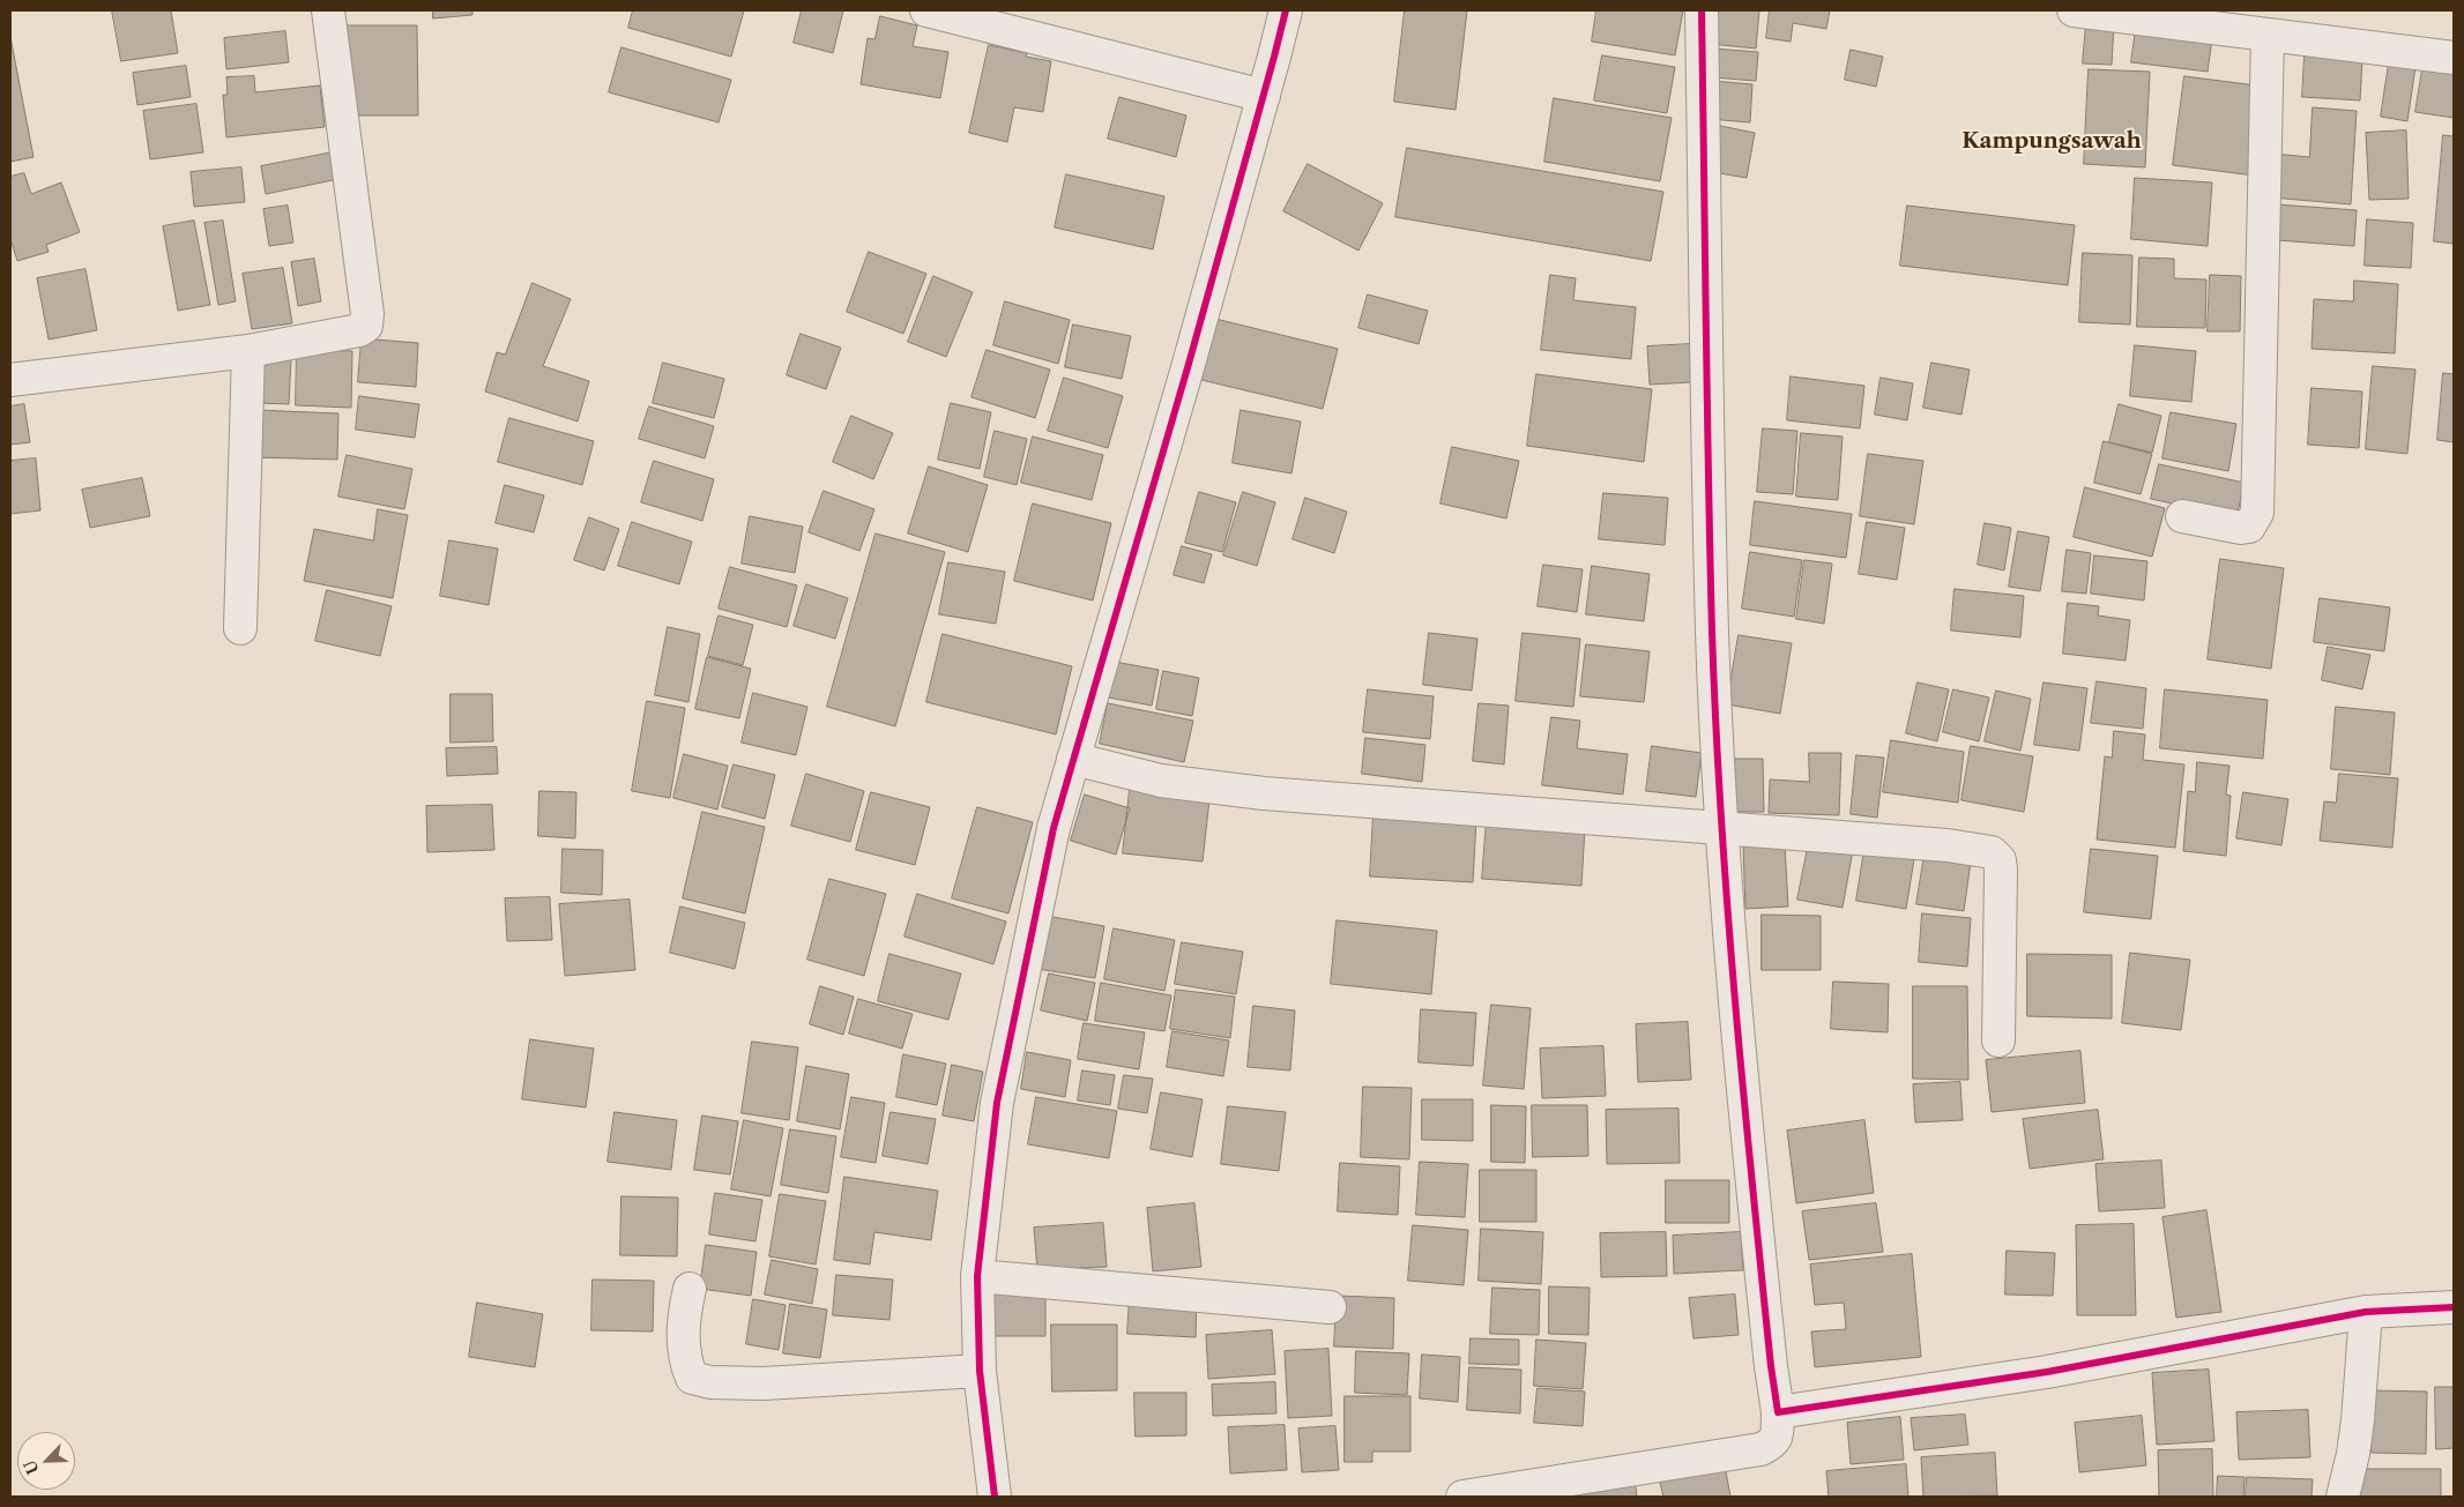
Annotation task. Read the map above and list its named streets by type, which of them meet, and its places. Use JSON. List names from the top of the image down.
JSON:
{
  "districts": ["Kampungsawah"],
  "north": "bottom left"
}
